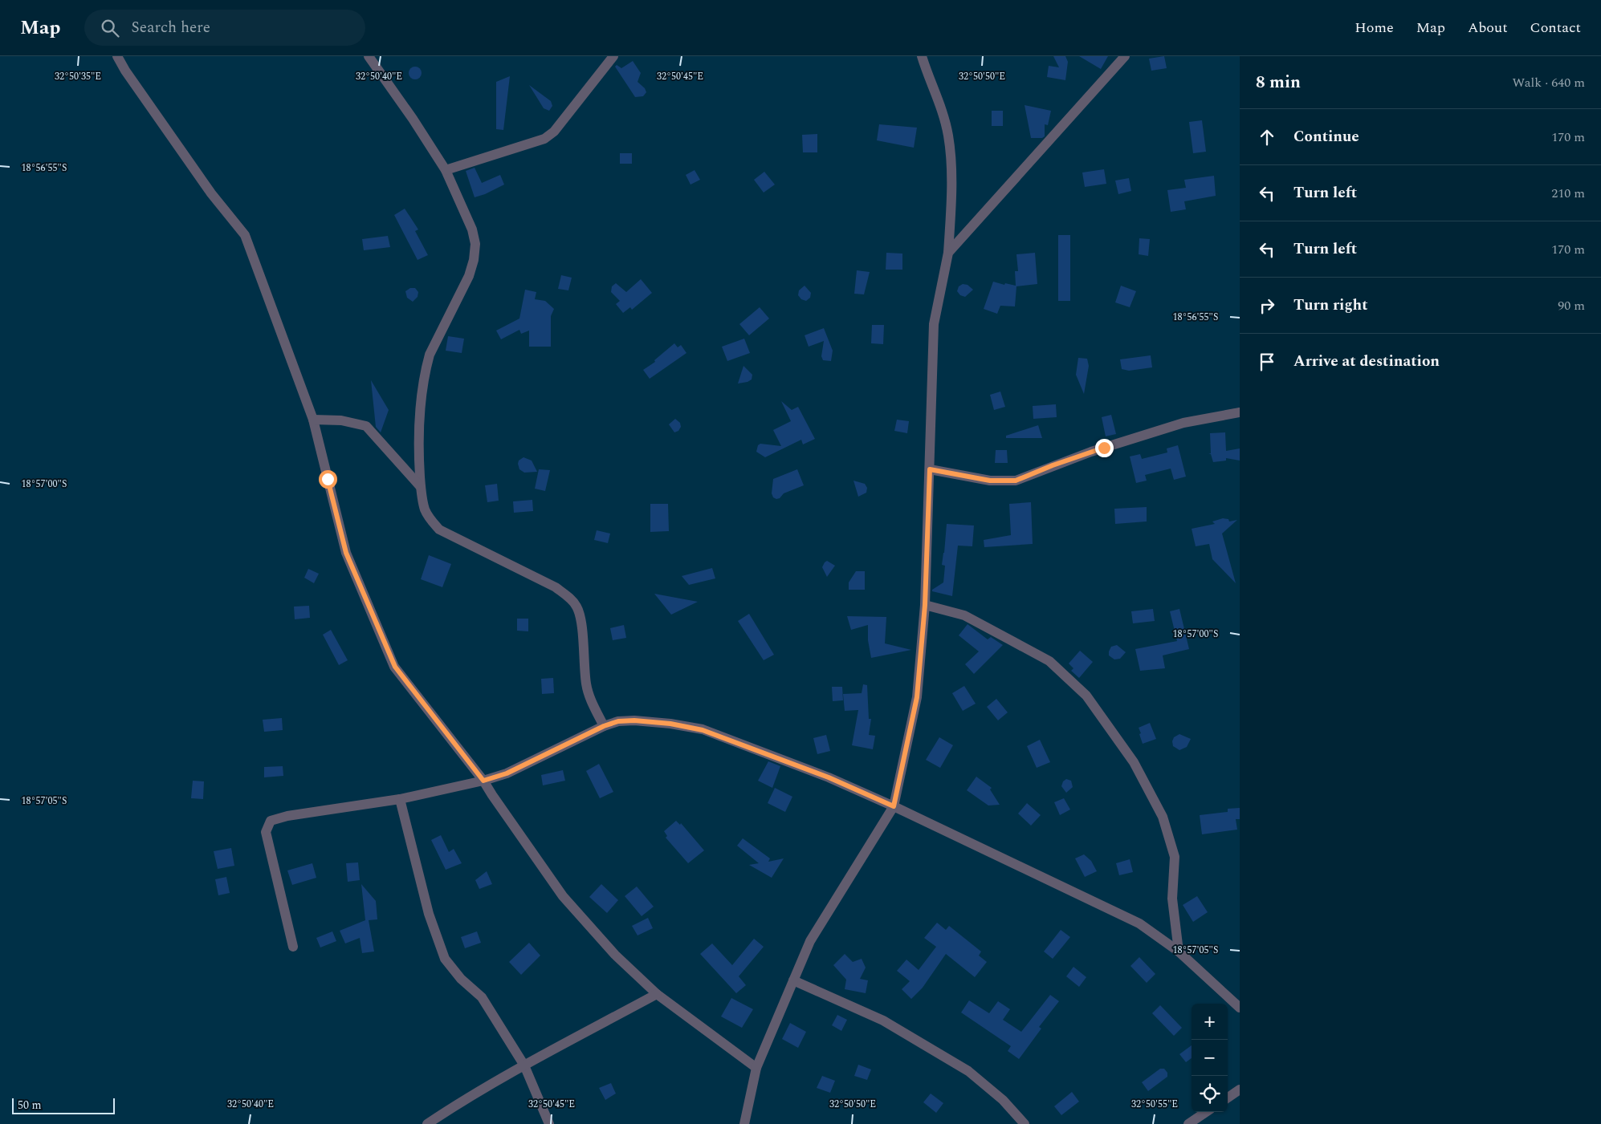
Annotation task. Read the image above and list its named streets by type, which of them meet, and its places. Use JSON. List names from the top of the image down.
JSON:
{
  "scale_bar": "50 m",
  "page": {
    "header": "Map",
    "search": "Search here",
    "nav": [
      "Home",
      "Map",
      "About",
      "Contact"
    ],
    "heading": ["8 min", "Walk · 640 m"],
    "list": [
      ["Continue", "170 m"],
      ["Turn left", "210 m"],
      ["Turn left", "170 m"],
      ["Turn right", "90 m"],
      "Arrive at destination"
    ],
    "map_buttons": ["+", "−"],
    "scale": "50 m"
  },
  "coordinates": [
    "32°50'35\"E",
    "32°50'40\"E",
    "32°50'45\"E",
    "32°50'50\"E",
    "18°56'55\"S",
    "18°57'00\"S",
    "18°57'05\"S",
    "32°50'55\"E"
  ]
}
